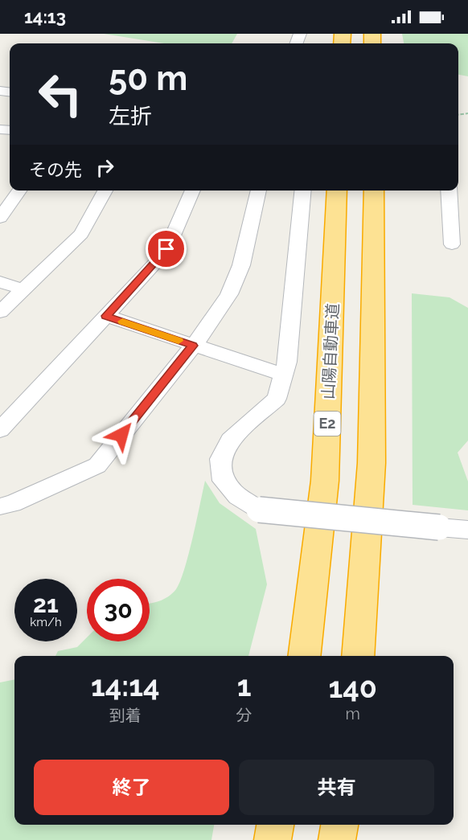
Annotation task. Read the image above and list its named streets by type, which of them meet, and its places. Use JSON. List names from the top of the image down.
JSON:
{
  "streets": {
    "highway": ["山陽自動車道", "E2"]
  },
  "page": {
    "status": "14:13",
    "turn": ["50 m", "左折"],
    "then": "その先",
    "speed": "21 km/h",
    "limit": "30",
    "eta": [
      "14:14",
      "到着",
      "1",
      "分",
      "140",
      "m"
    ],
    "buttons": ["終了", "共有"]
  }
}
